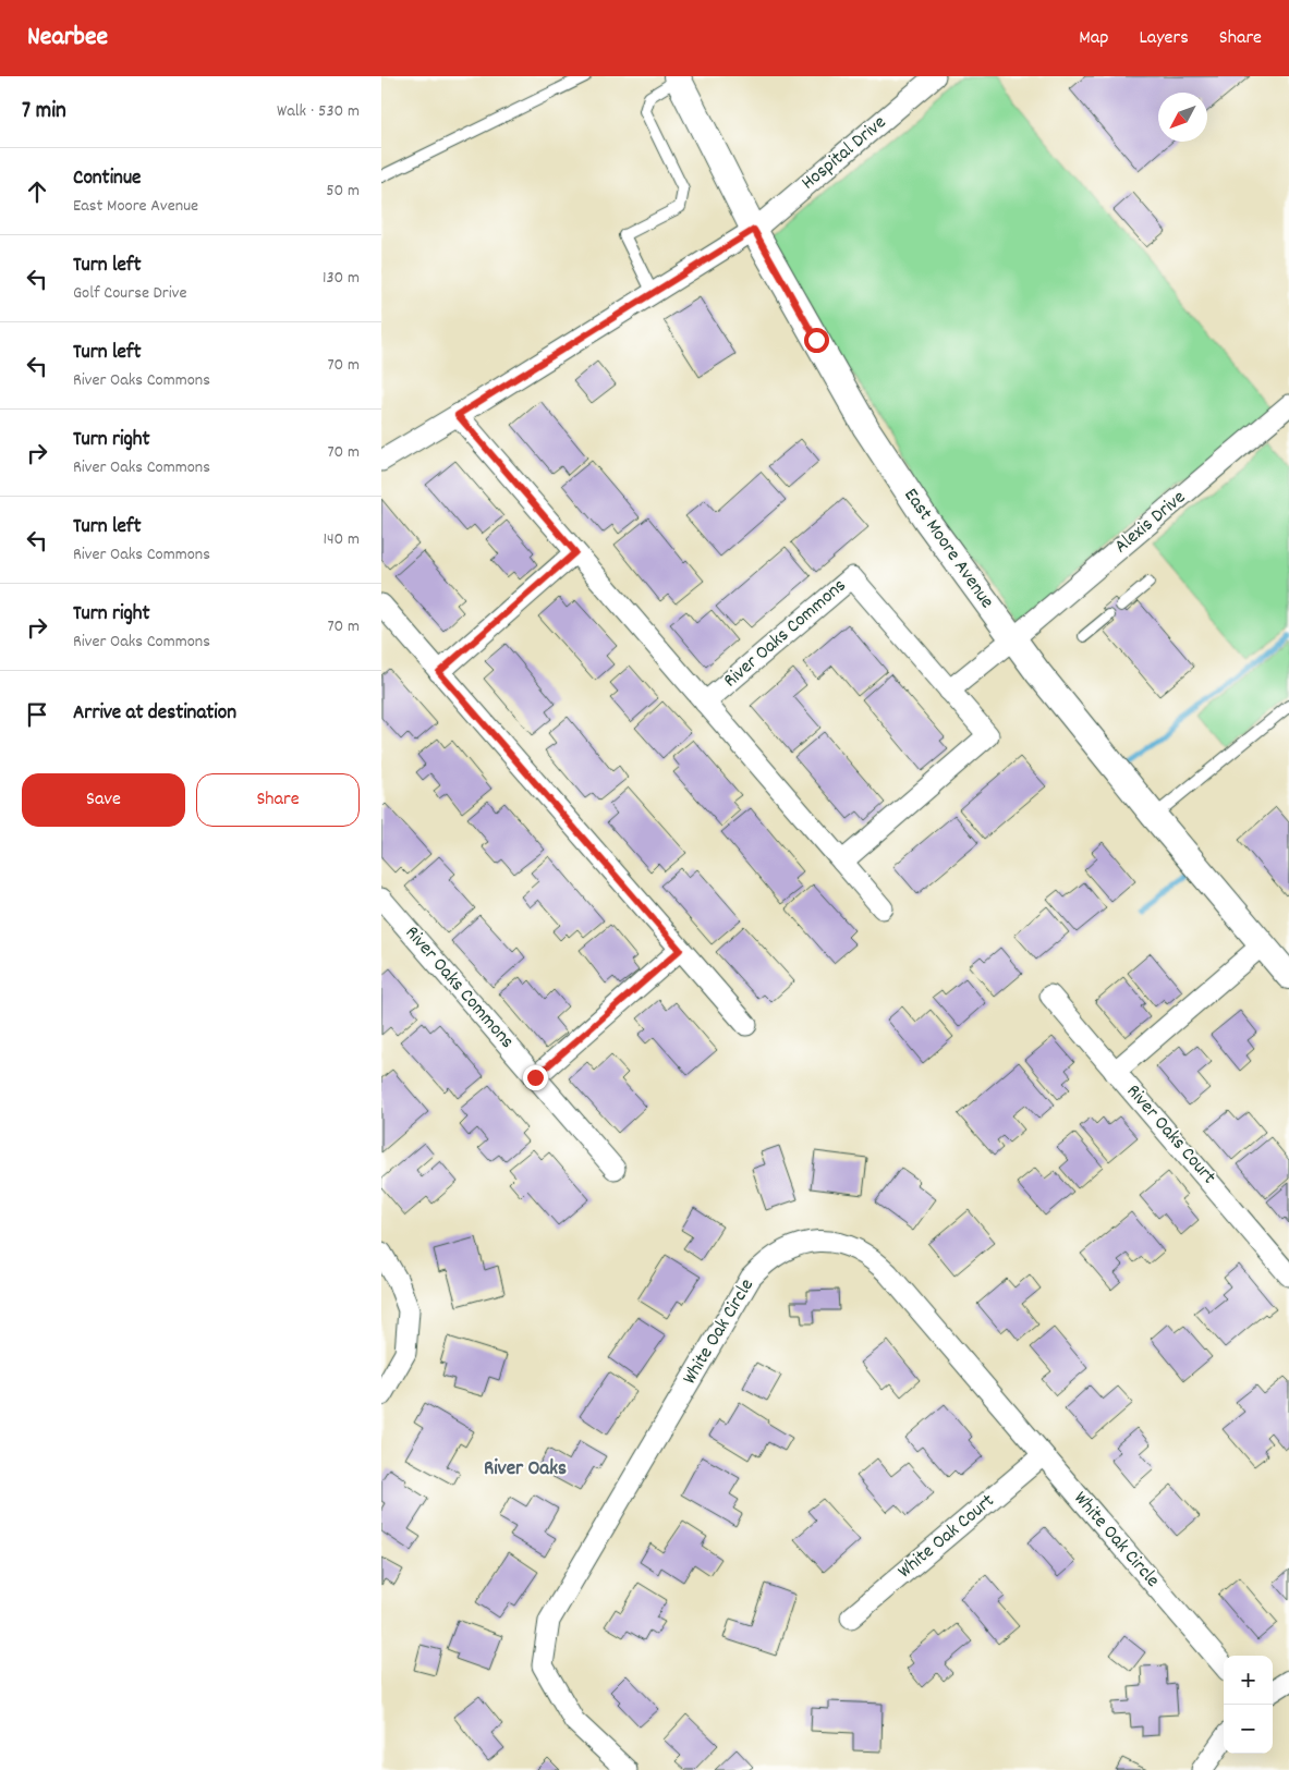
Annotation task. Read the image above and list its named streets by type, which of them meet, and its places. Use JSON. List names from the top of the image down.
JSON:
{
  "streets": {
    "street": [
      "Hospital Drive",
      "Alexis Drive",
      "East Moore Avenue",
      "River Oaks Commons",
      "River Oaks Court",
      "White Oak Circle",
      "White Oak Court"
    ]
  },
  "crossings": [
    ["Hospital Drive", "East Moore Avenue"],
    ["Alexis Drive", "East Moore Avenue"],
    ["White Oak Circle", "White Oak Court"]
  ],
  "districts": ["River Oaks"],
  "north": "bottom left",
  "page": {
    "header": "Nearbee",
    "nav": ["Map", "Layers", "Share"],
    "heading": ["7 min", "Walk · 530 m"],
    "list": [
      ["Continue", "East Moore Avenue", "50 m"],
      ["Turn left", "Golf Course Drive", "130 m"],
      ["Turn left", "River Oaks Commons", "70 m"],
      ["Turn right", "River Oaks Commons", "70 m"],
      ["Turn left", "River Oaks Commons", "140 m"],
      ["Turn right", "River Oaks Commons", "70 m"],
      "Arrive at destination"
    ],
    "buttons": ["Save", "Share"],
    "map_buttons": ["+", "−"]
  }
}
